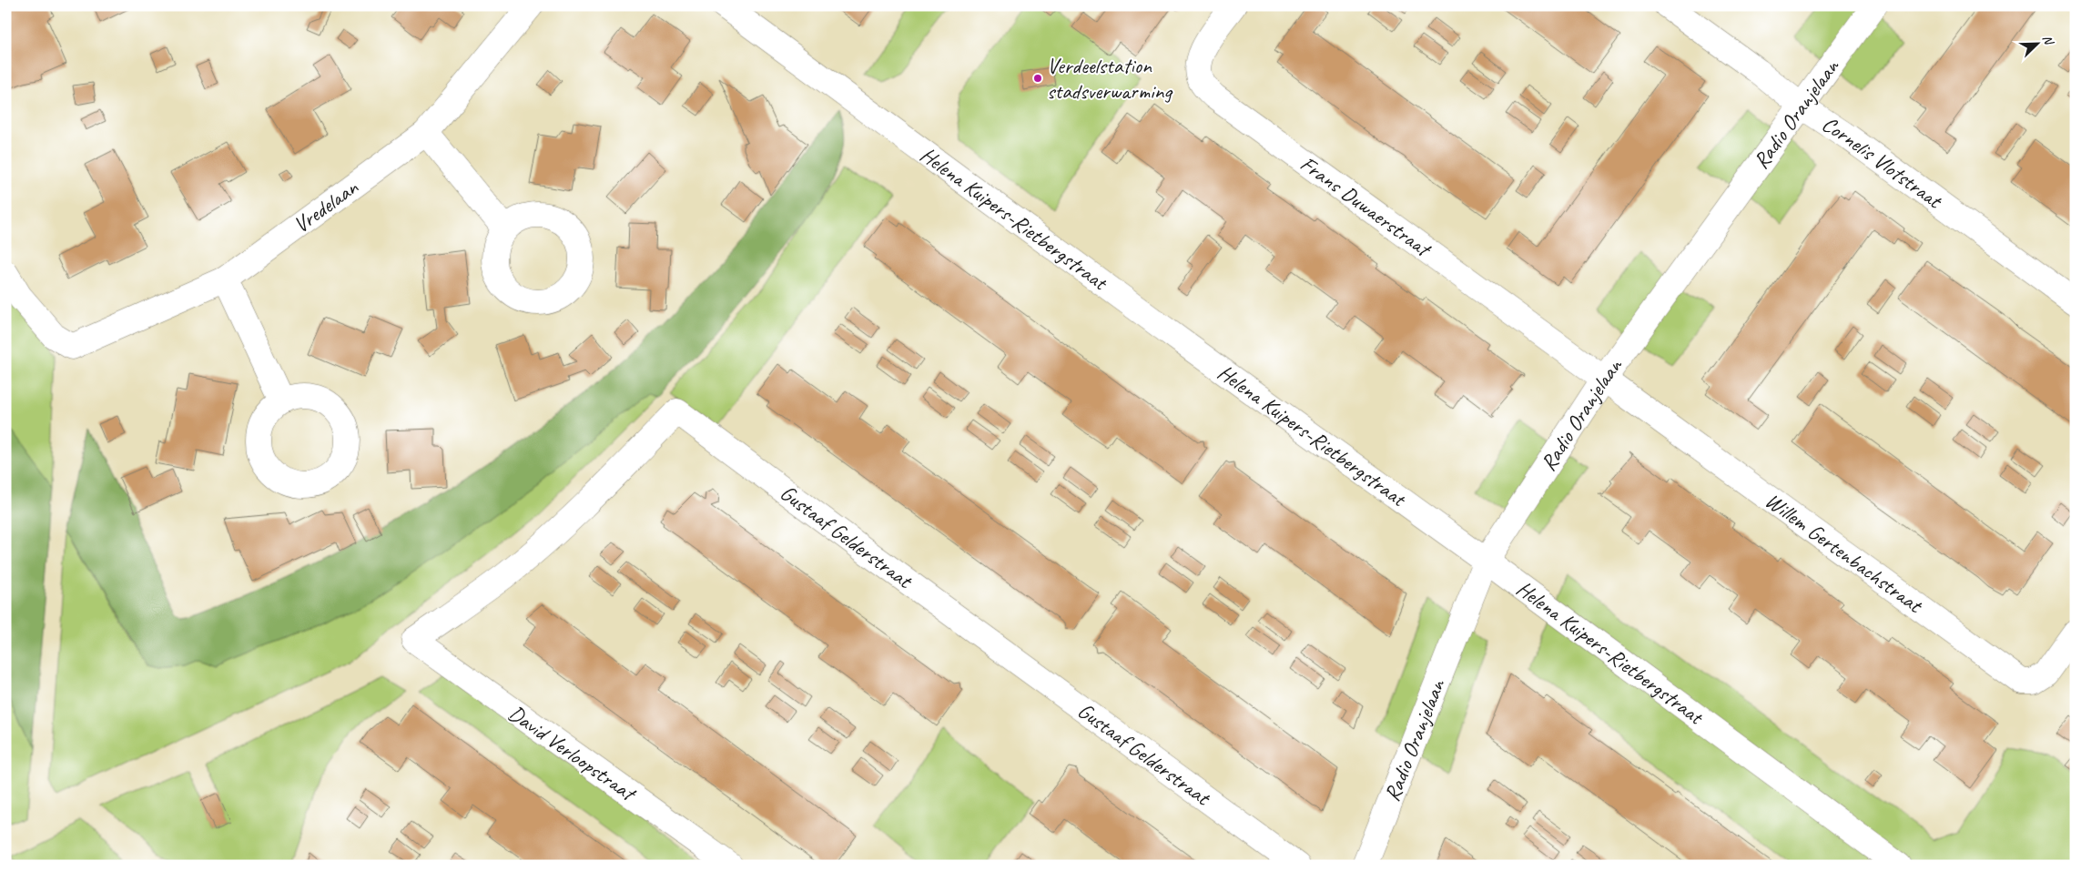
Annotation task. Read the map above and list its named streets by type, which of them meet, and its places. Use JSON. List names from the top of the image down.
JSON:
{
  "streets": {
    "street": [
      "Radio Oranjelaan",
      "Cornelis Vlotstraat",
      "Frans Duwaerstraat",
      "Vredelaan",
      "Helena Kuipers-Rietbergstraat",
      "Gustaaf Gelderstraat",
      "Willem Gertenbachstraat",
      "David Verloopstraat"
    ]
  },
  "crossings": [
    ["Radio Oranjelaan", "Cornelis Vlotstraat"],
    ["Radio Oranjelaan", "Frans Duwaerstraat"],
    ["Radio Oranjelaan", "Helena Kuipers-Rietbergstraat"],
    ["Radio Oranjelaan", "Willem Gertenbachstraat"],
    ["Frans Duwaerstraat", "Willem Gertenbachstraat"],
    ["Gustaaf Gelderstraat", "David Verloopstraat"]
  ],
  "places": ["Verdeelstation stadsverwarming"],
  "north": "top right"
}
